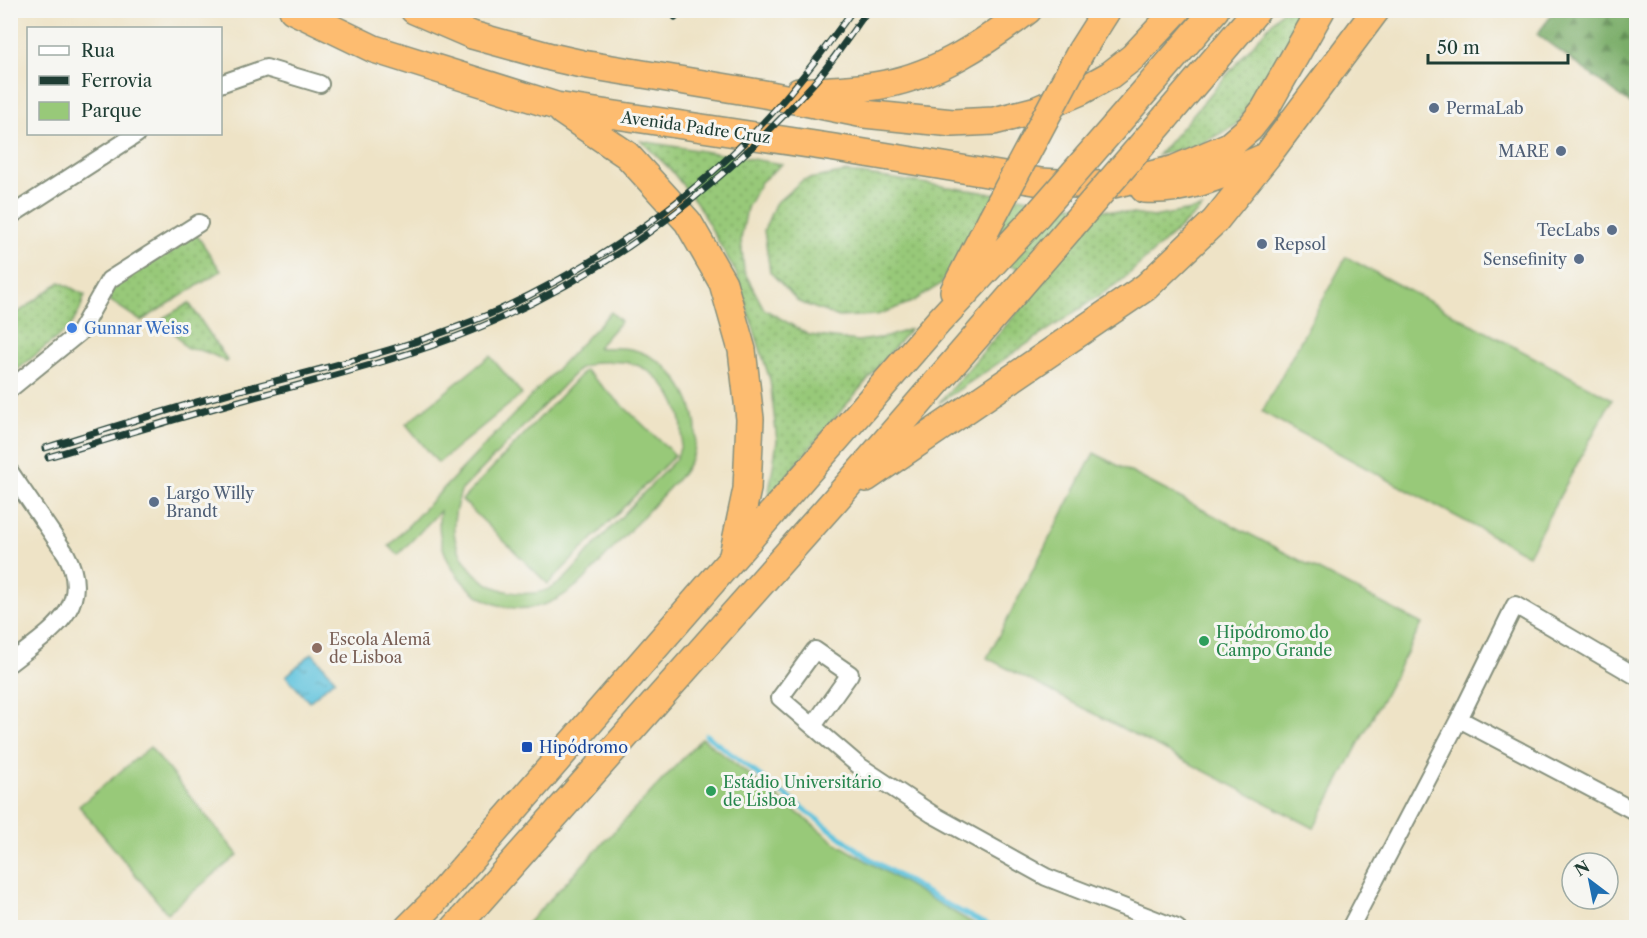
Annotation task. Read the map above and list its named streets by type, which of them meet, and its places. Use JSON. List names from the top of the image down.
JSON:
{
  "streets": {
    "highway": ["Avenida Padre Cruz"]
  },
  "places": {
    "other": [
      "PermaLab",
      "MARE",
      "TecLabs",
      "Repsol",
      "Sensefinity",
      "Gunnar Weiss",
      "Largo Willy Brandt",
      "Hipódromo do Campo Grande",
      "Escola Alemã de Lisboa",
      "Estádio Universitário de Lisboa"
    ],
    "transit": ["Hipódromo"]
  },
  "legend": ["Rua", "Ferrovia", "Parque"],
  "scale_bar": "50 m",
  "north": "top left"
}
